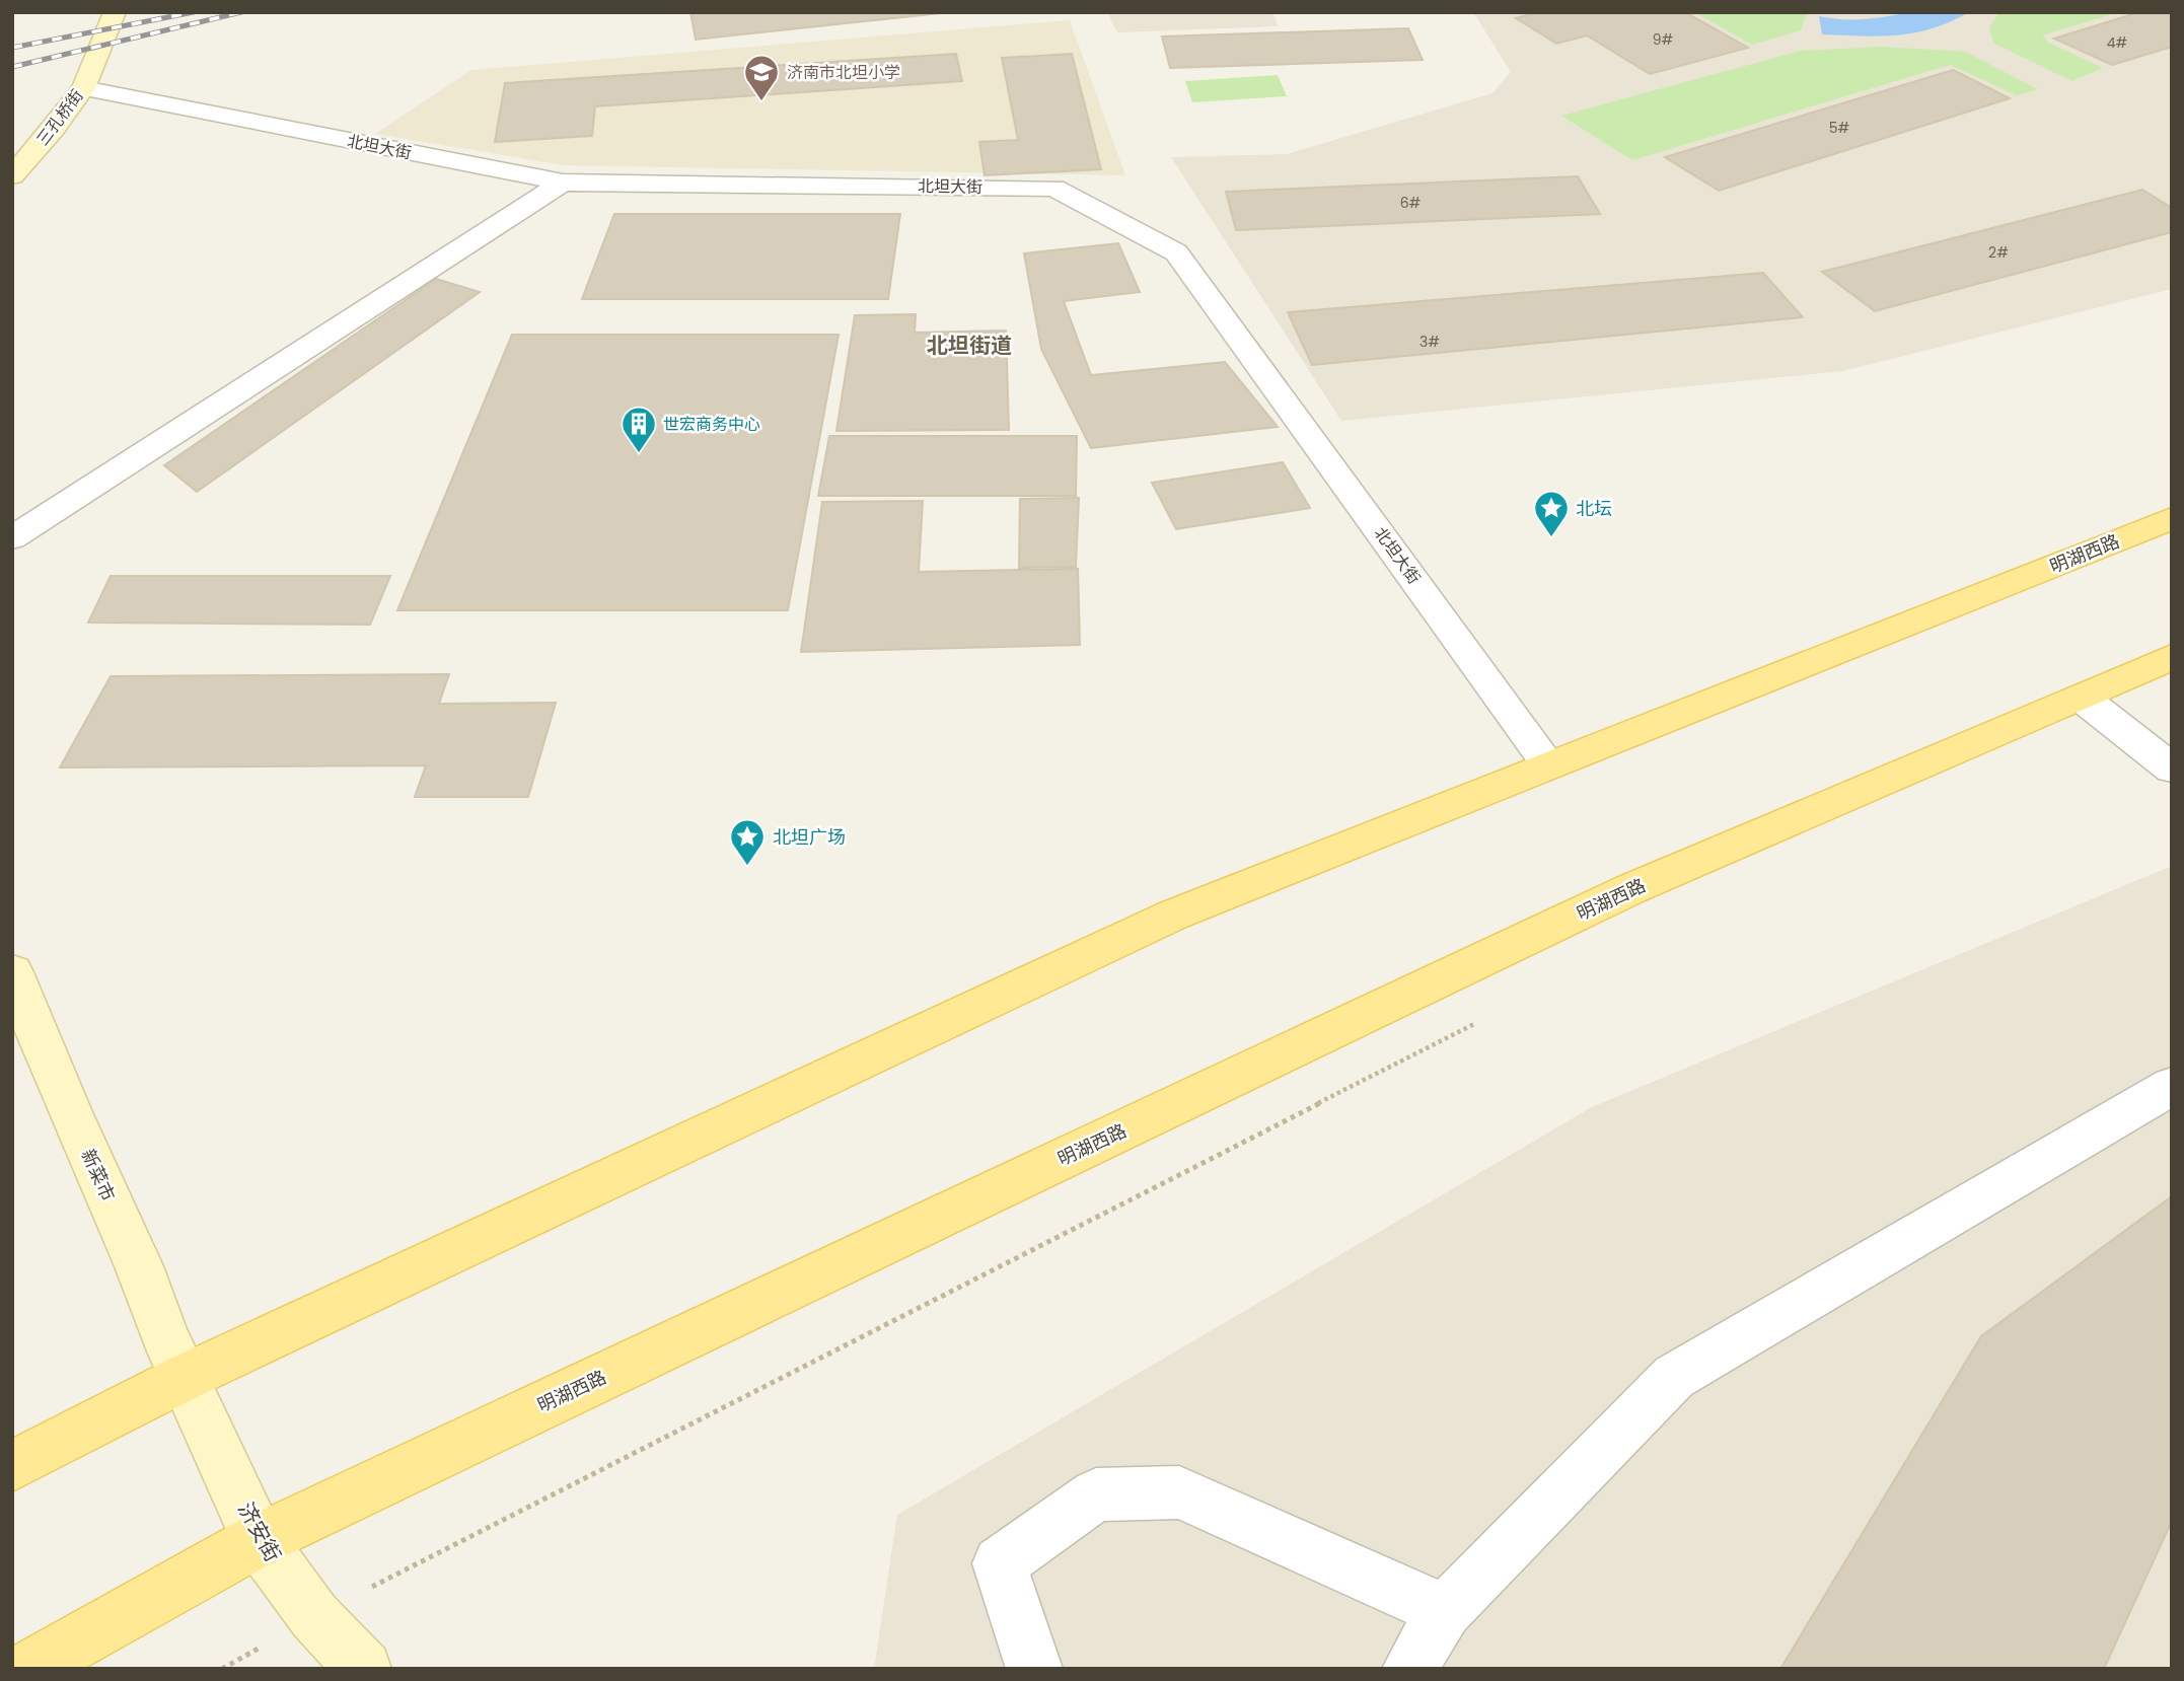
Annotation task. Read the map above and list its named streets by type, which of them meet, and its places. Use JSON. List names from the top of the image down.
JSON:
{
  "streets": {
    "main road": [
      "三孔桥街",
      "明湖西路",
      "新菜市",
      "济安街"
    ],
    "street": ["北坦大街"]
  },
  "crossings": [
    ["三孔桥街", "北坦大街"],
    ["北坦大街", "明湖西路"],
    ["明湖西路", "新菜市"],
    ["明湖西路", "济安街"],
    ["新菜市", "济安街"]
  ],
  "districts": ["北坦街道"],
  "places": {
    "school or university": ["济南市北坦小学"],
    "building": ["世宏商务中心"],
    "place": ["北坛", "北坦广场"]
  },
  "house_numbers": [
    "9#",
    "4#",
    "5#",
    "6#",
    "2#",
    "3#"
  ]
}
